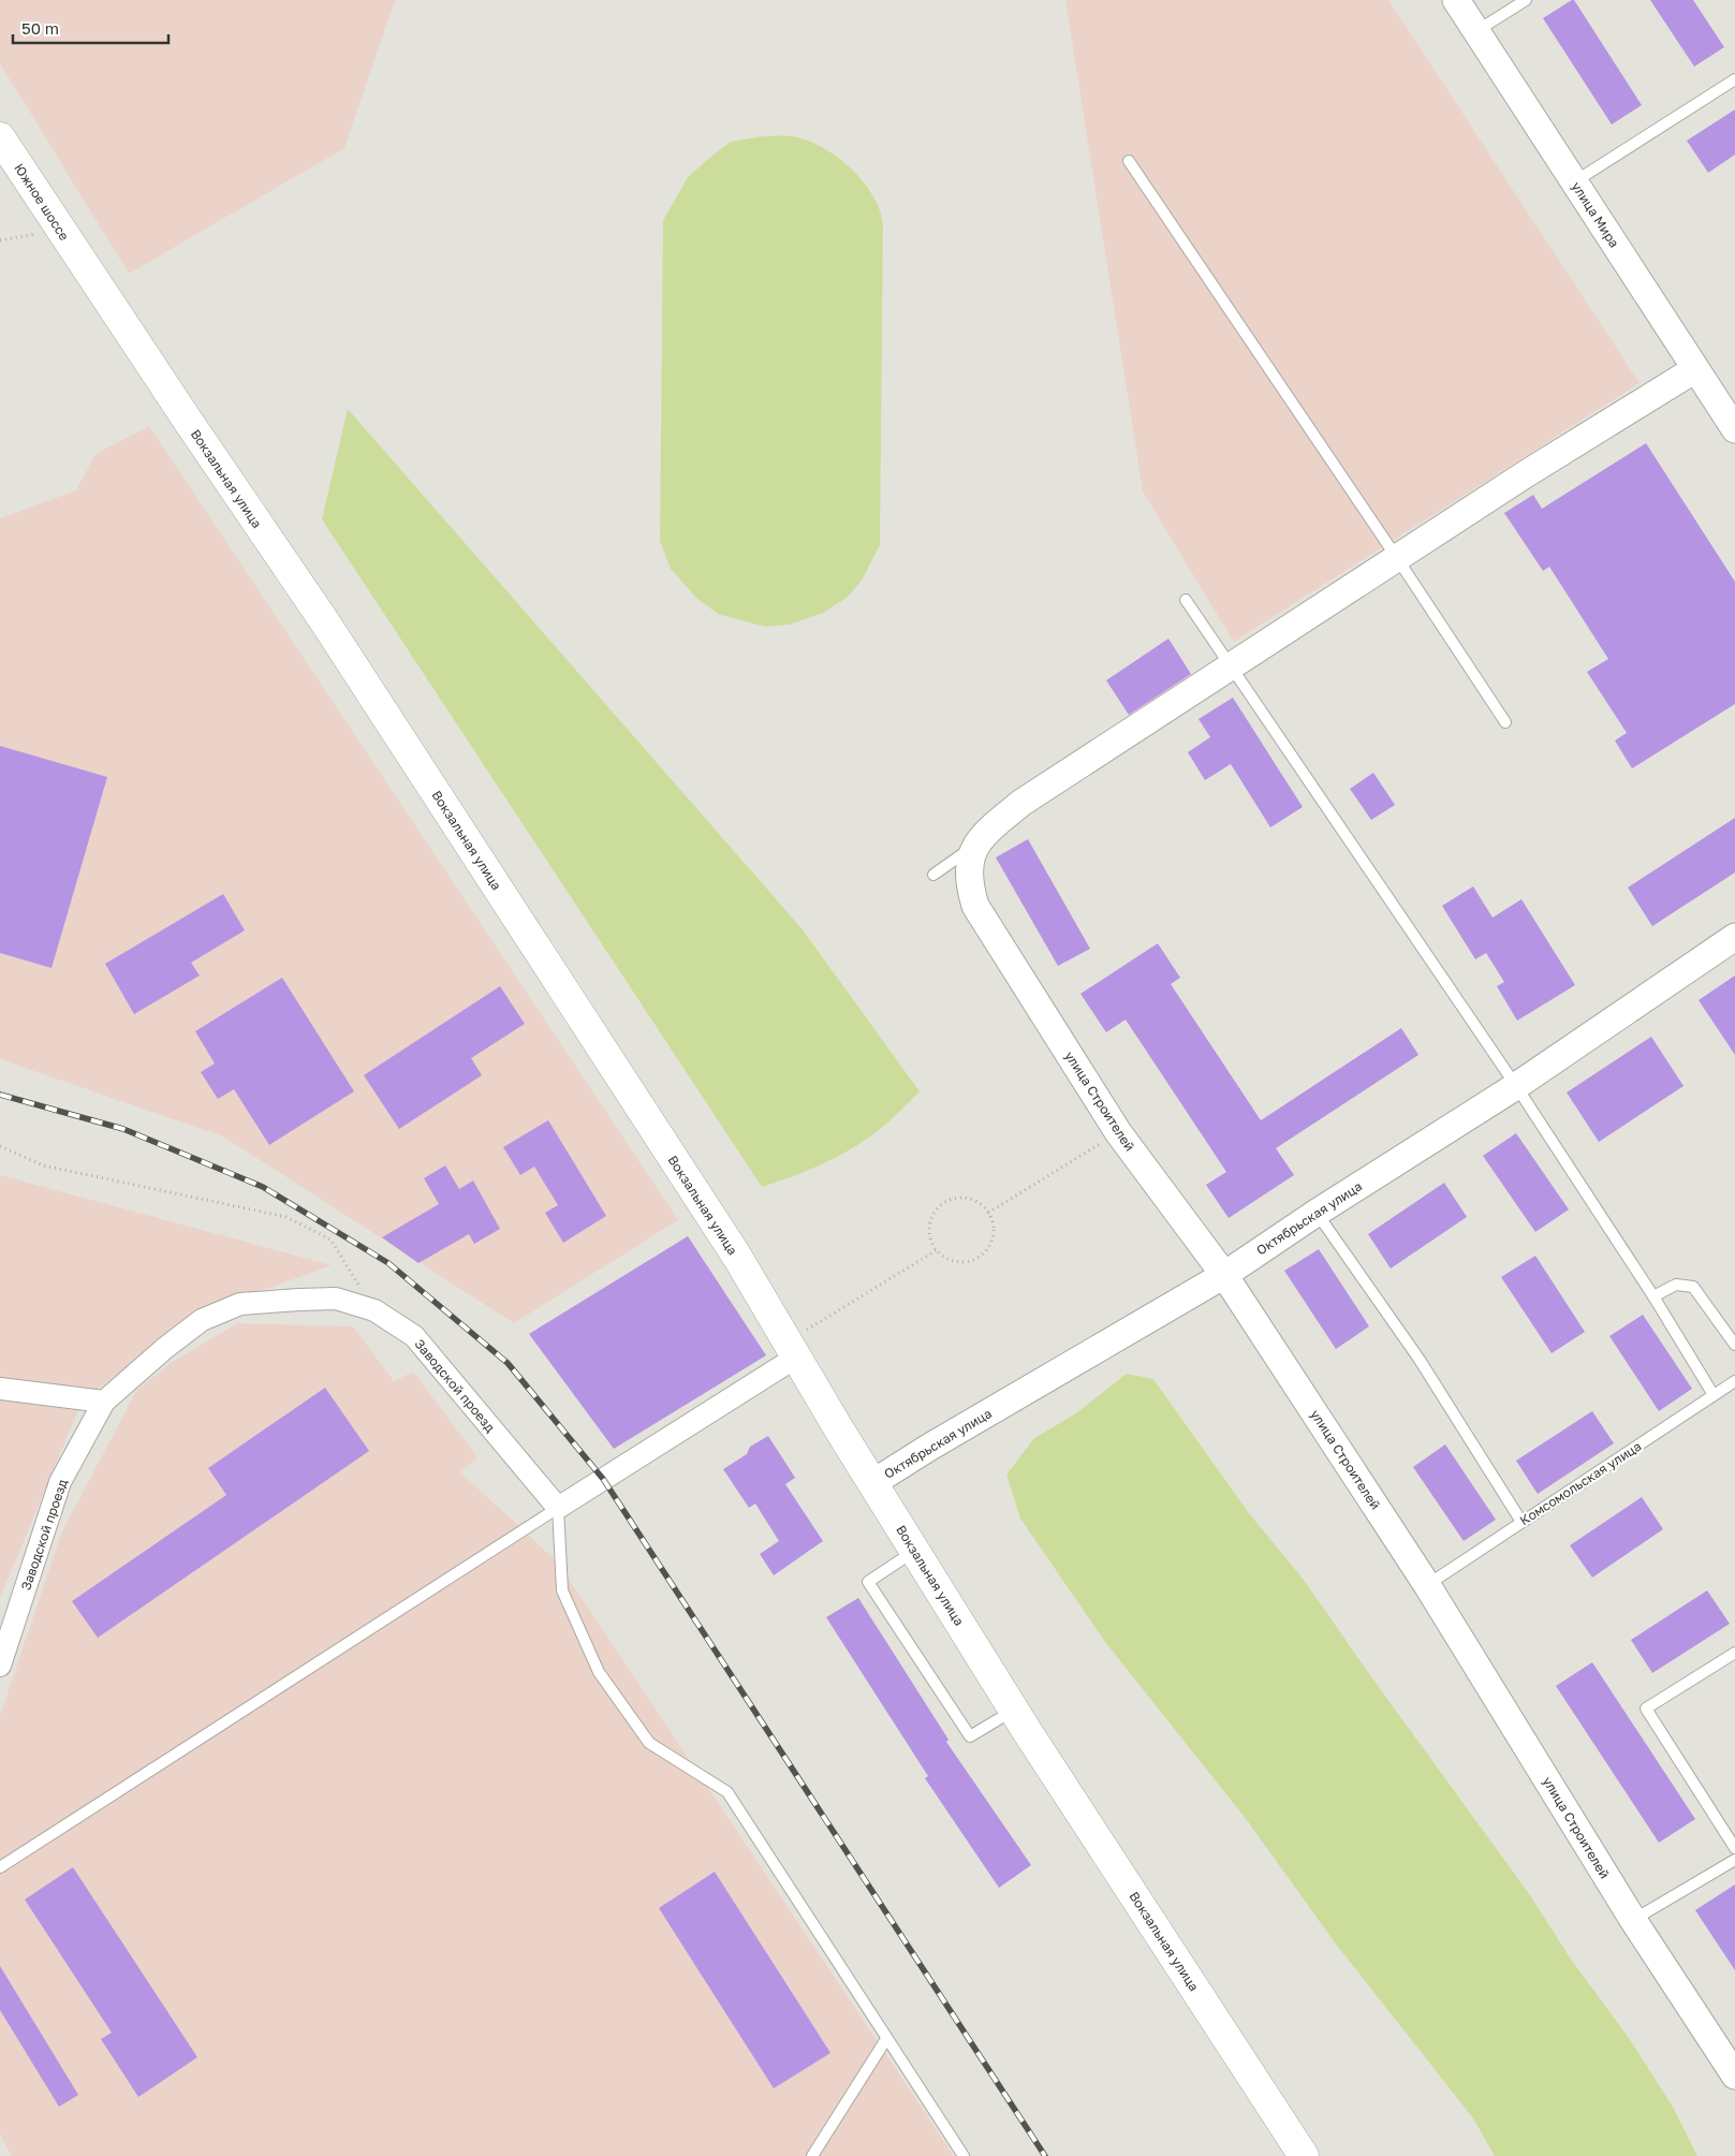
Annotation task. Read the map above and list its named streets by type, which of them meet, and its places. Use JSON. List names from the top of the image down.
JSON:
{
  "streets": {
    "main road": ["Южное шоссе", "Вокзальная улица"],
    "street": [
      "улица Мира",
      "улица Строителей",
      "Октябрьская улица",
      "Заводской проезд"
    ],
    "lane": ["Комсомольская улица"]
  },
  "crossings": [
    ["Южное шоссе", "Вокзальная улица"],
    ["Вокзальная улица", "Октябрьская улица"],
    ["улица Строителей", "Октябрьская улица"],
    ["улица Строителей", "Комсомольская улица"]
  ],
  "scale_bar": "50 m"
}
